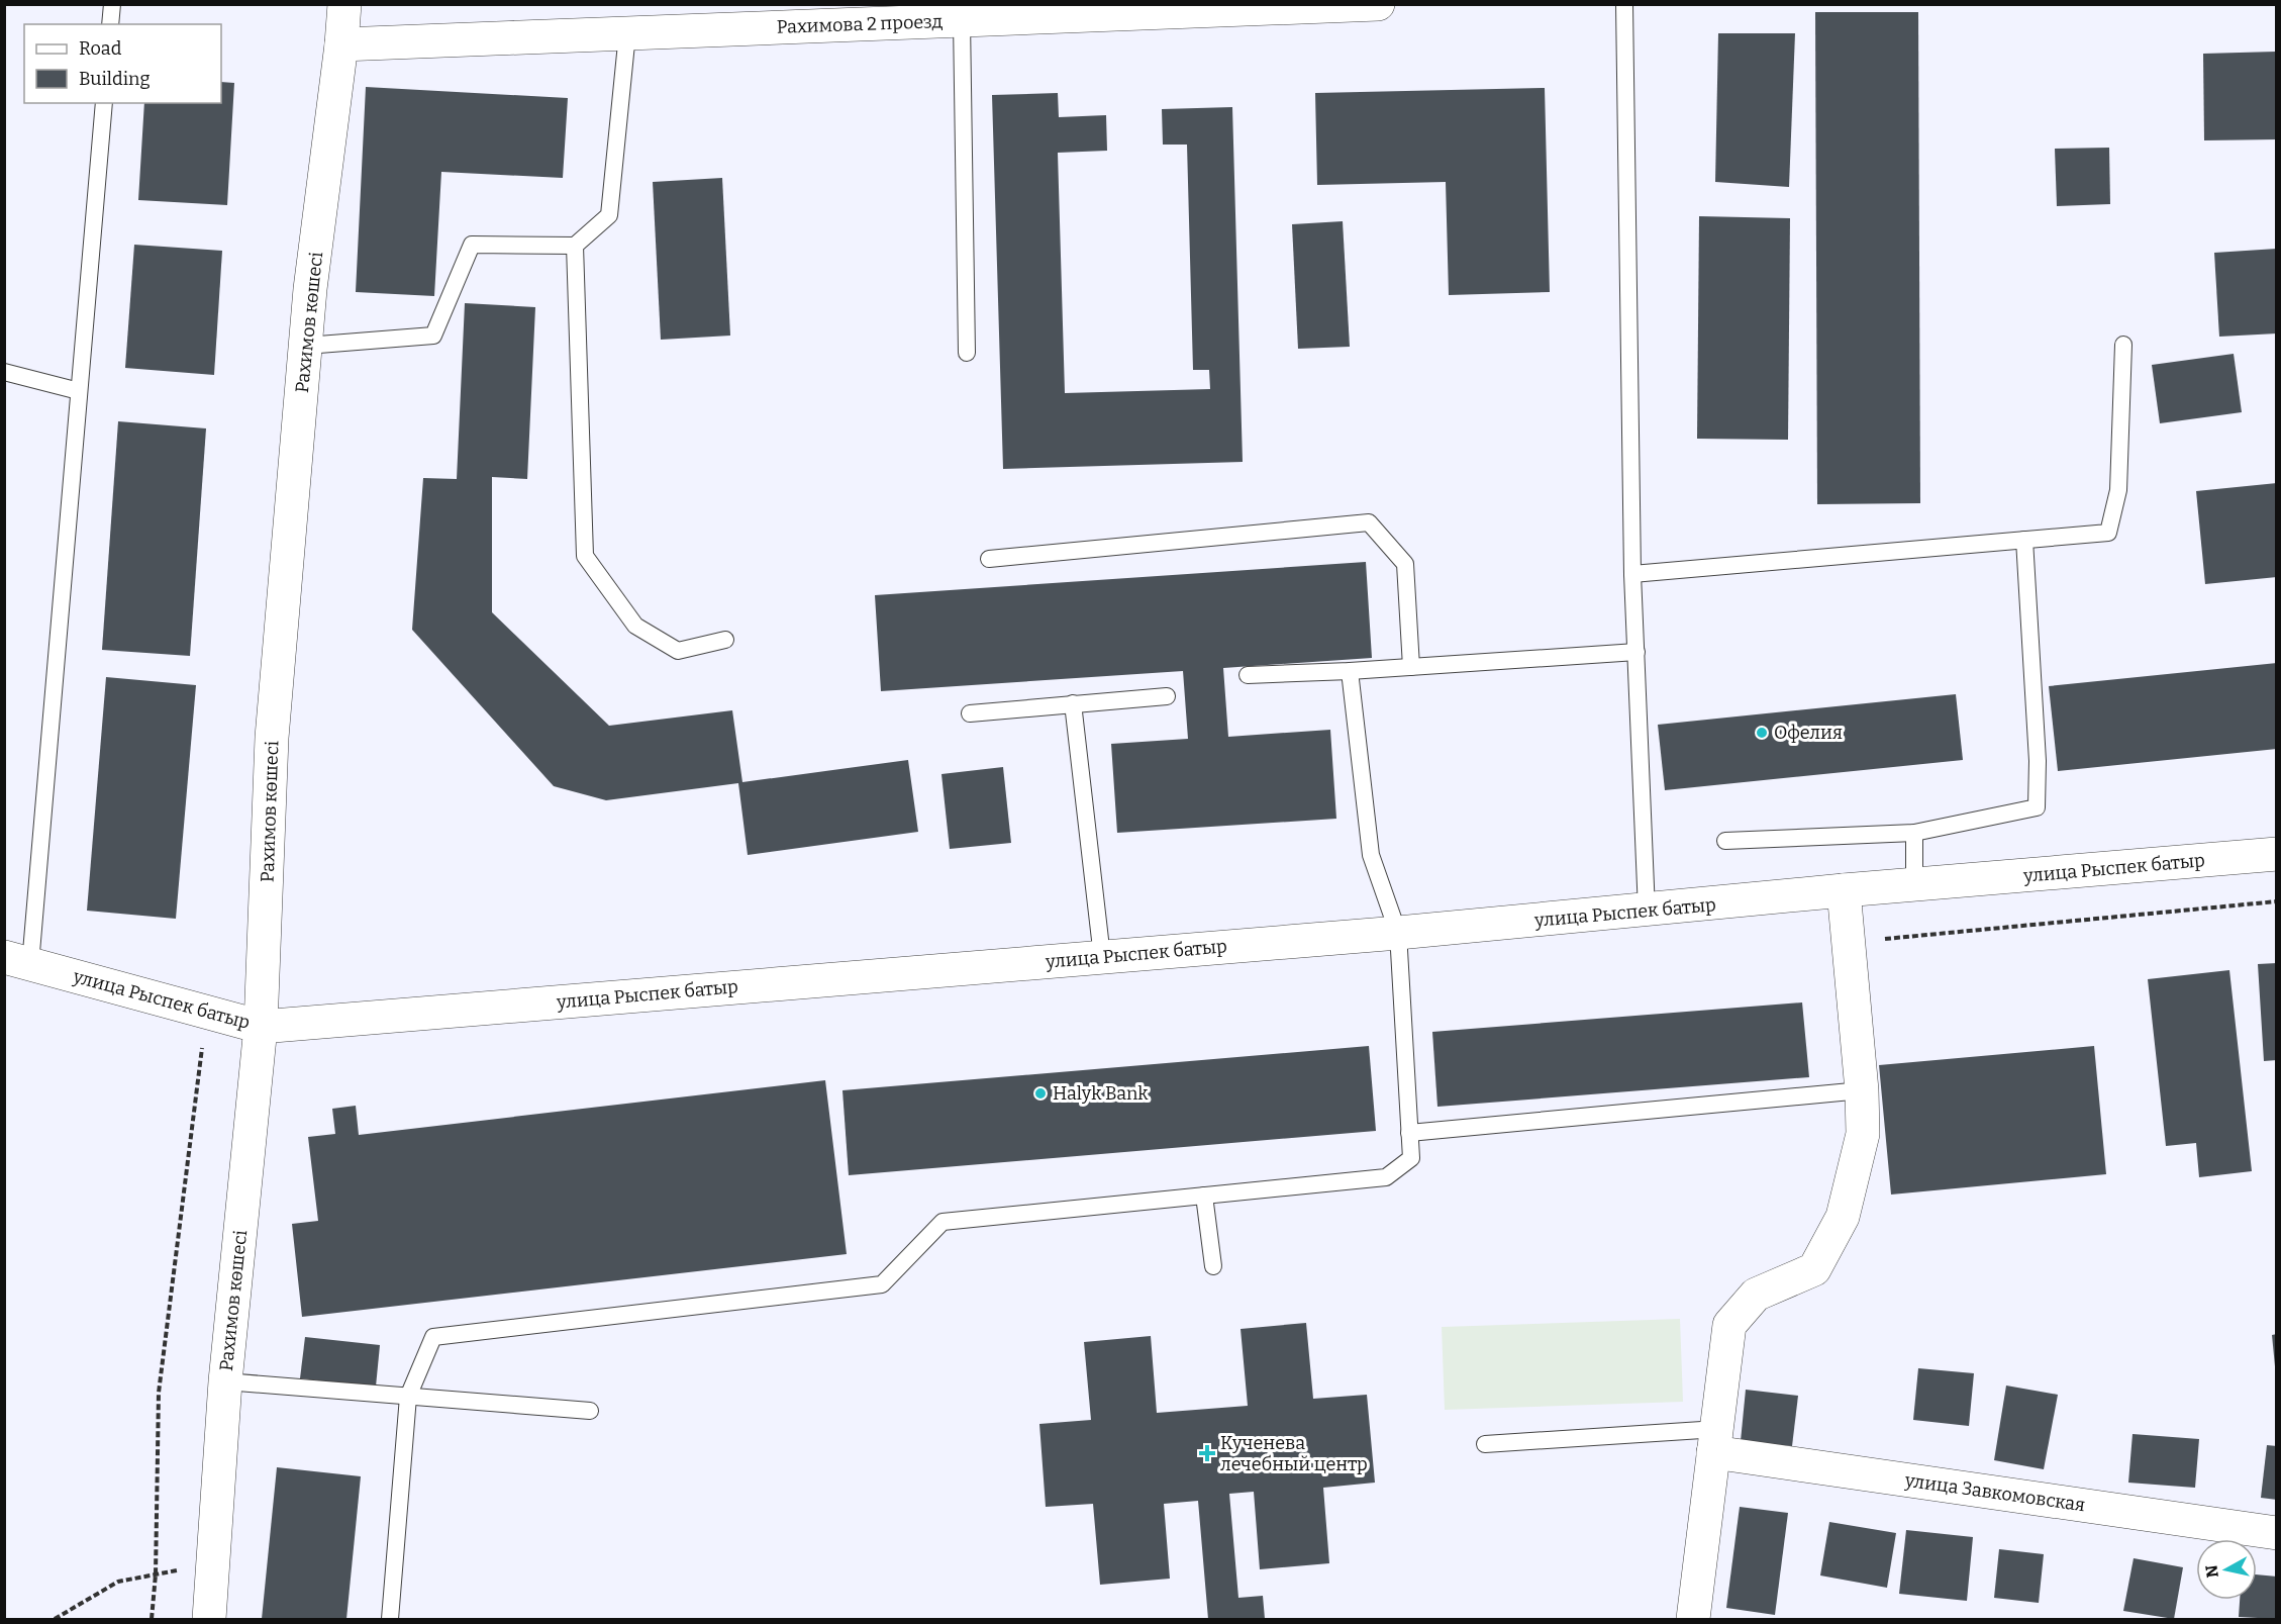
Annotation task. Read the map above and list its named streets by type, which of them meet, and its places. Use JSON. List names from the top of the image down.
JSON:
{
  "streets": {
    "street": [
      "Рахимова 2 проезд",
      "Рахимов көшесі",
      "улица Рыспек батыр",
      "улица Завкомовская"
    ]
  },
  "crossings": [
    ["Рахимова 2 проезд", "Рахимов көшесі"],
    ["Рахимов көшесі", "улица Рыспек батыр"]
  ],
  "places": {
    "other": ["Офелия", "Halyk Bank"],
    "health": ["Кученева лечебный центр"]
  },
  "legend": ["Road", "Building"],
  "north": "left"
}
